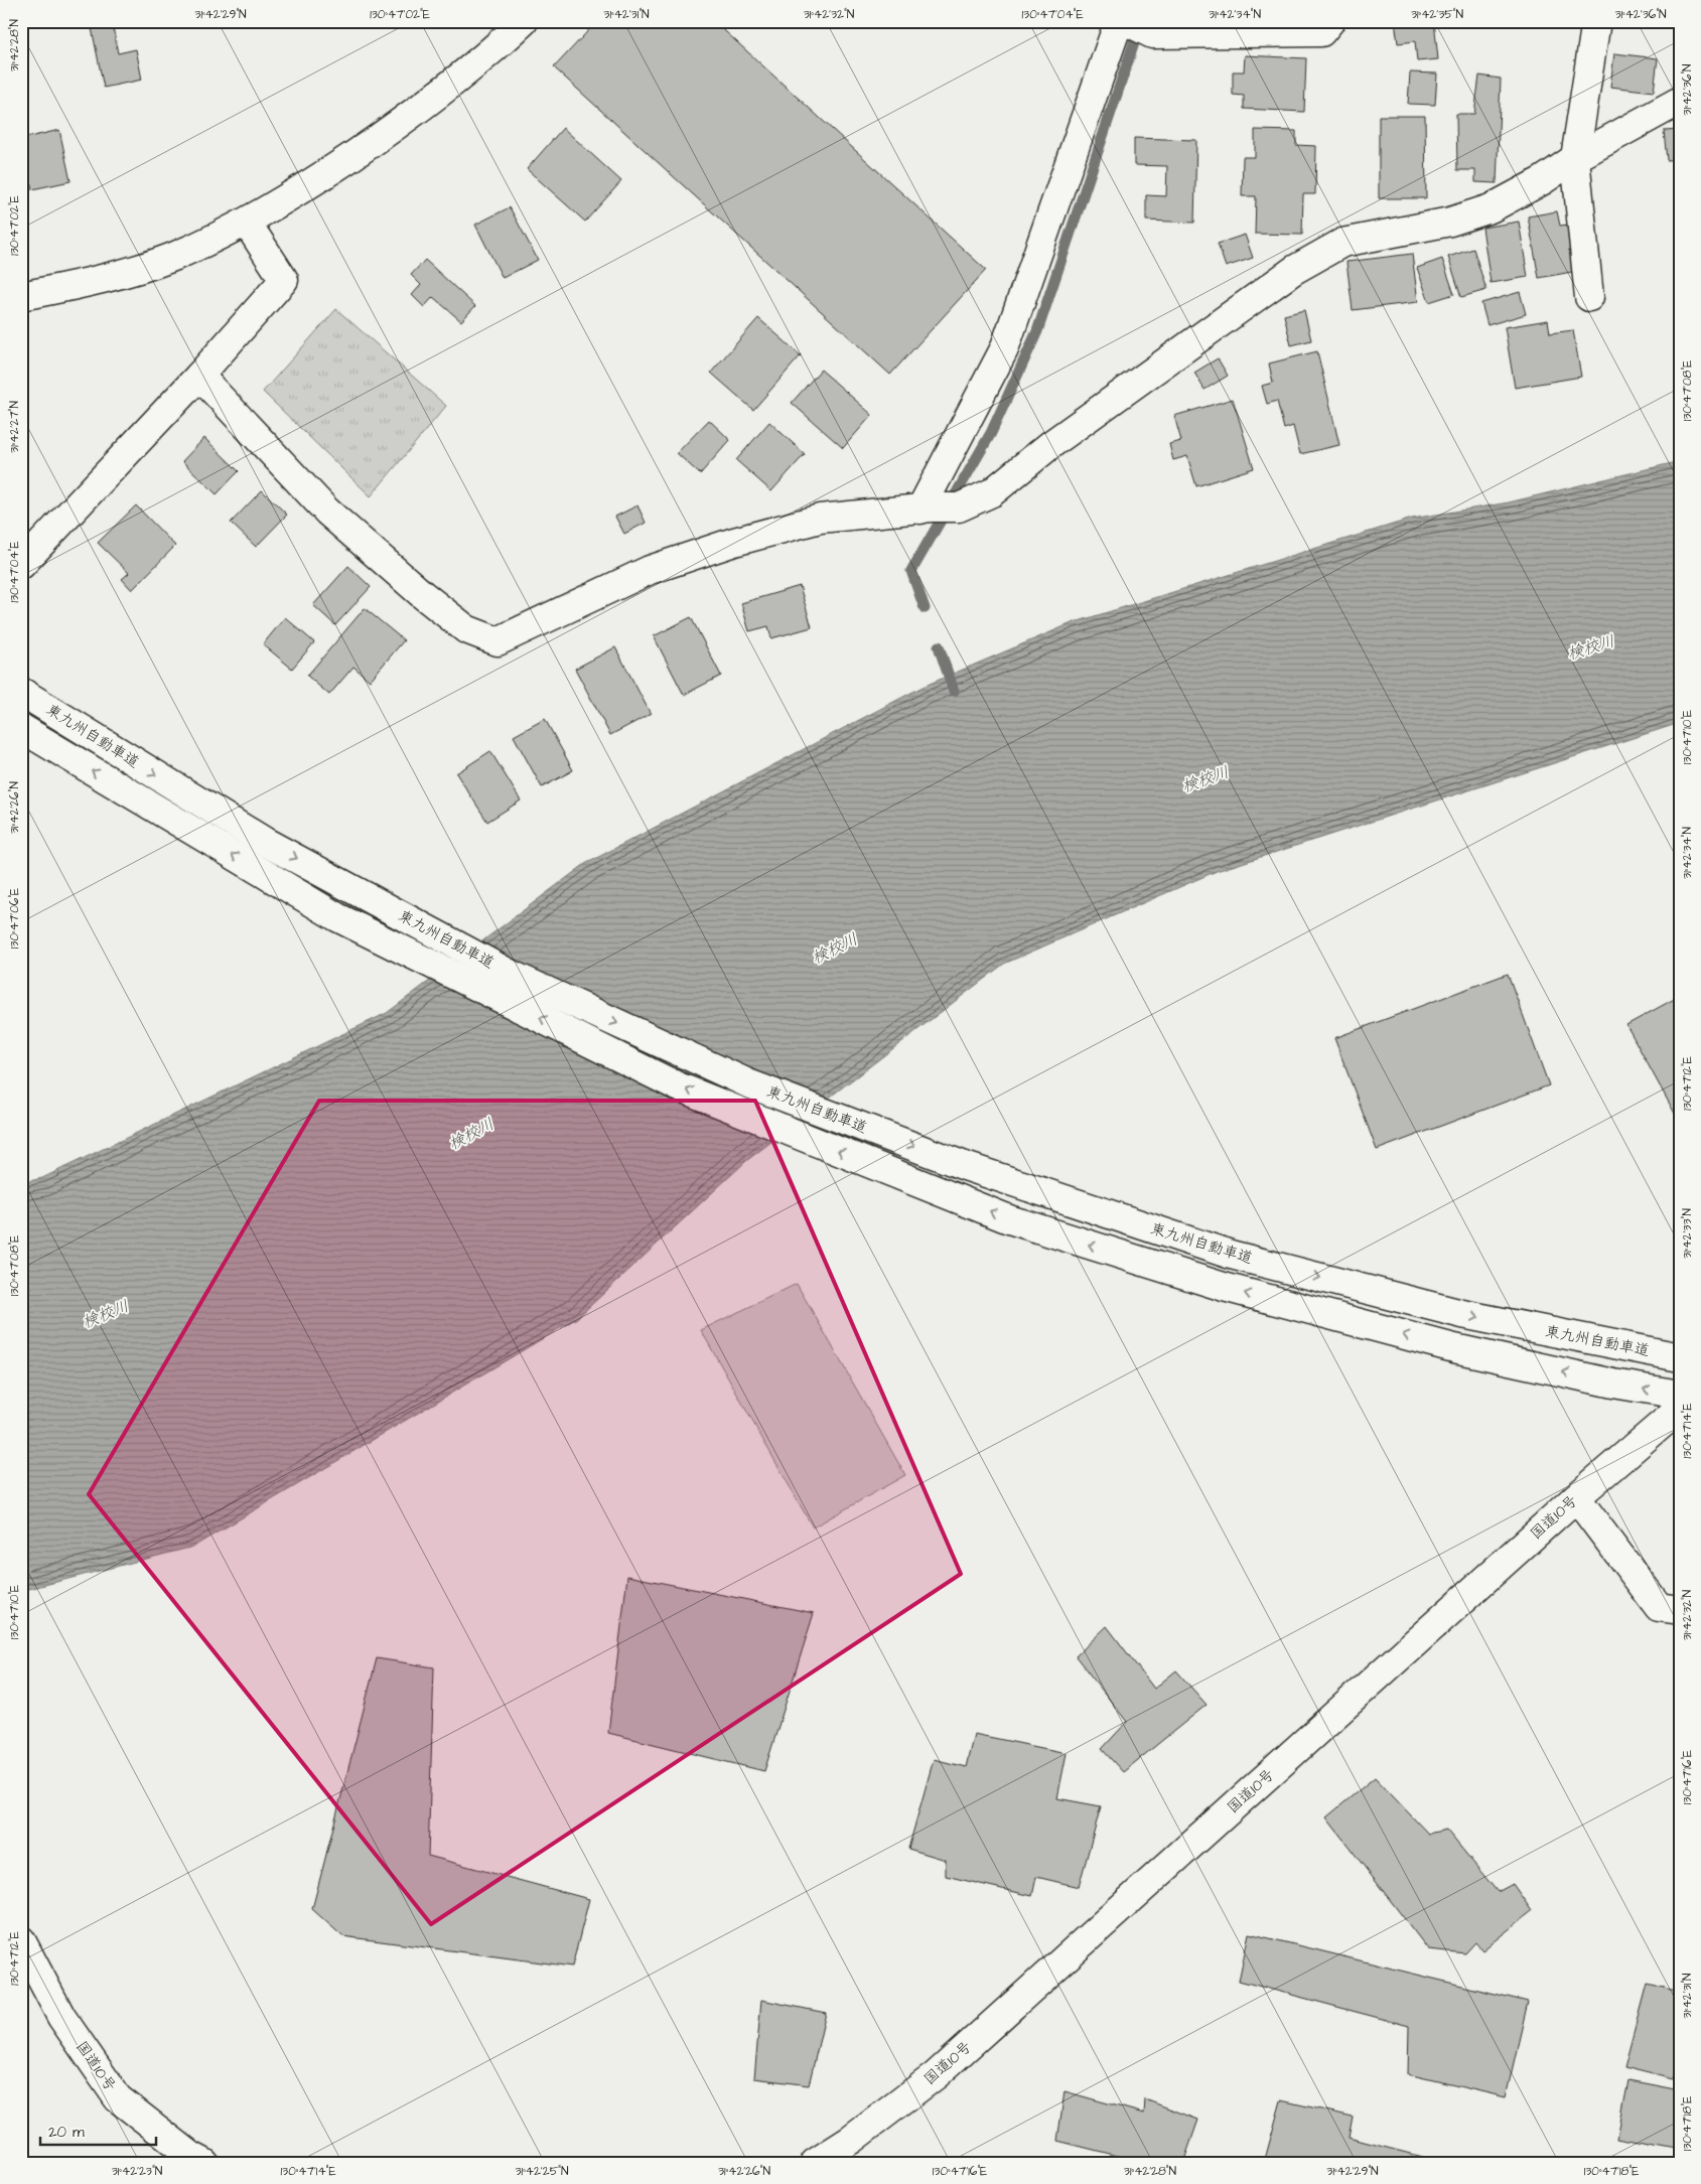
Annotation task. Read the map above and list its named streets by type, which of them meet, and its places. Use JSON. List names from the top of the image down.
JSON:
{
  "streets": {
    "main road": ["東九州自動車道", "国道10号"]
  },
  "water": ["検校川"],
  "scale_bar": "20 m",
  "coordinates": [
    "31°42'29\"N",
    "130°47'02\"E",
    "31°42'31\"N",
    "31°42'32\"N",
    "130°47'04\"E",
    "31°42'34\"N",
    "31°42'35\"N",
    "31°42'36\"N",
    "31°42'28\"N",
    "130°47'08\"E",
    "31°42'27\"N",
    "130°47'10\"E",
    "31°42'26\"N",
    "130°47'06\"E",
    "130°47'12\"E",
    "31°42'33\"N",
    "130°47'14\"E",
    "130°47'16\"E",
    "130°47'18\"E",
    "31°42'23\"N",
    "31°42'25\"N"
  ]
}
